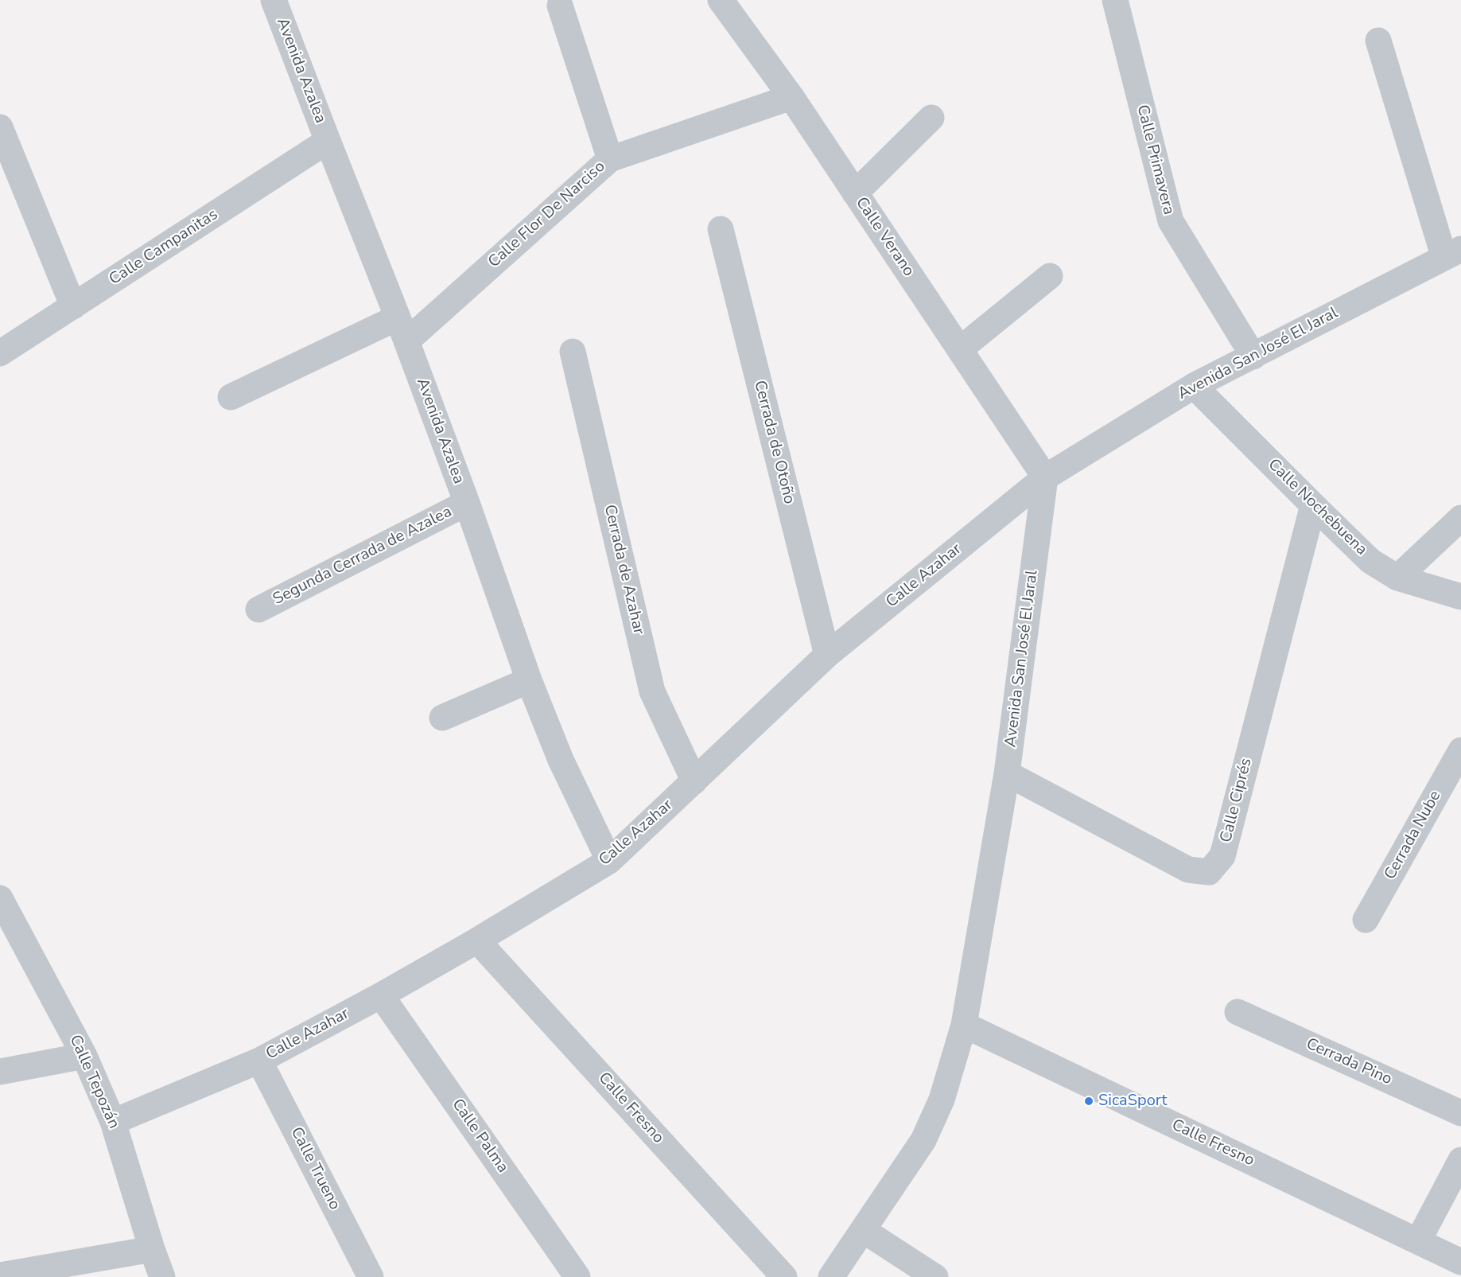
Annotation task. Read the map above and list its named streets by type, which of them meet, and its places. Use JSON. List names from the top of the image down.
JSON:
{
  "streets": {
    "street": [
      "Avenida Azalea",
      "Calle Primavera",
      "Calle Flor De Narciso",
      "Calle Verano",
      "Calle Campanitas",
      "Avenida San José El Jaral",
      "Cerrada de Otoño",
      "Calle Nochebuena",
      "Segunda Cerrada de Azalea",
      "Cerrada de Azahar",
      "Calle Azahar",
      "Calle Ciprés",
      "Cerrada Nube",
      "Cerrada Pino",
      "Calle Tepozán",
      "Calle Fresno",
      "Calle Palma",
      "Calle Trueno"
    ]
  },
  "crossings": [
    ["Avenida Azalea", "Calle Flor De Narciso"],
    ["Avenida Azalea", "Calle Campanitas"],
    ["Avenida Azalea", "Segunda Cerrada de Azalea"],
    ["Avenida Azalea", "Calle Azahar"],
    ["Calle Primavera", "Avenida San José El Jaral"],
    ["Calle Flor De Narciso", "Calle Verano"],
    ["Calle Verano", "Avenida San José El Jaral"],
    ["Calle Verano", "Calle Azahar"],
    ["Avenida San José El Jaral", "Calle Nochebuena"],
    ["Avenida San José El Jaral", "Calle Azahar"],
    ["Avenida San José El Jaral", "Calle Ciprés"],
    ["Avenida San José El Jaral", "Calle Fresno"],
    ["Cerrada de Otoño", "Calle Azahar"],
    ["Calle Nochebuena", "Calle Ciprés"],
    ["Cerrada de Azahar", "Calle Azahar"],
    ["Calle Azahar", "Calle Tepozán"],
    ["Calle Azahar", "Calle Fresno"],
    ["Calle Azahar", "Calle Palma"],
    ["Calle Azahar", "Calle Trueno"]
  ],
  "places": ["SicaSport"]
}
